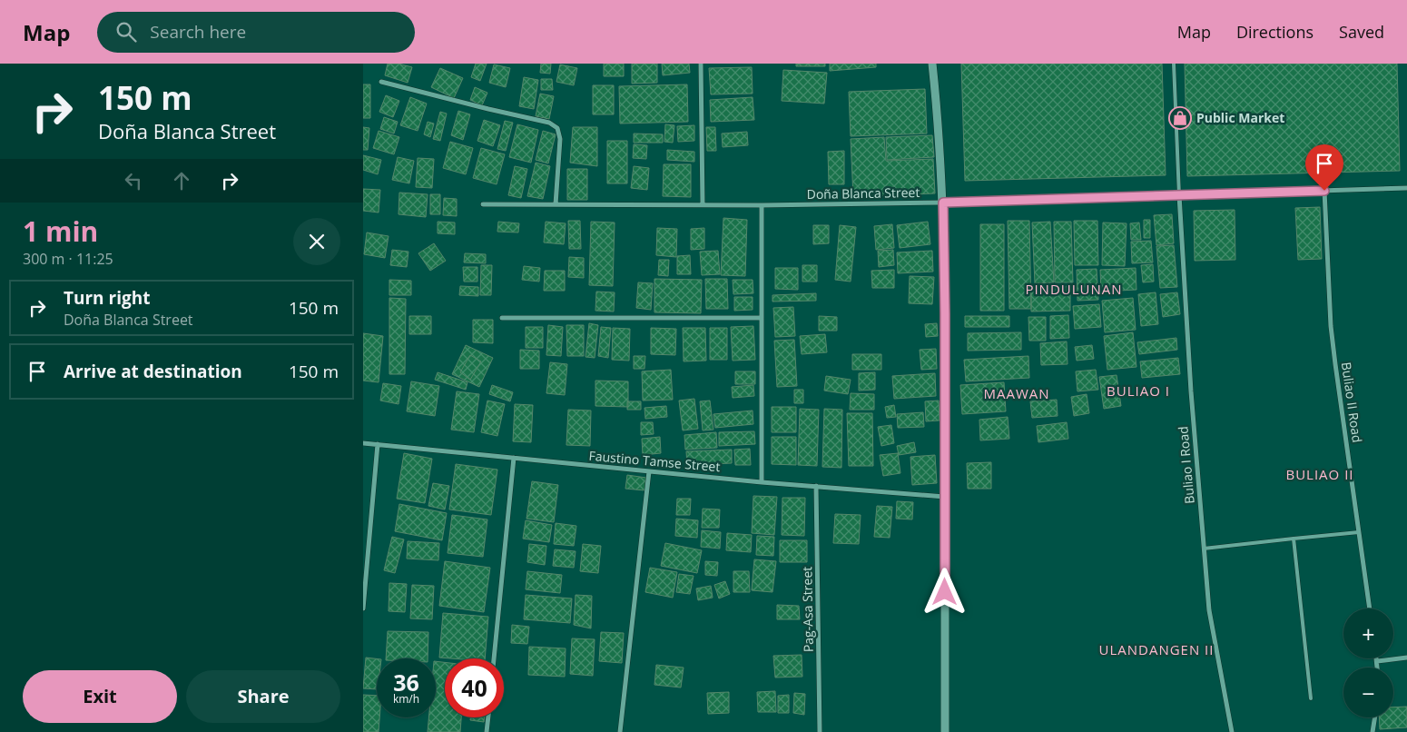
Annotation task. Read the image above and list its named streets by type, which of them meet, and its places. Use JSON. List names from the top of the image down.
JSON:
{
  "streets": {
    "street": [
      "Doña Blanca Street",
      "Buliao II Road",
      "Faustino Tamse Street",
      "Buliao I Road",
      "Pag-Asa Street"
    ]
  },
  "crossings": [
    ["Doña Blanca Street", "Buliao II Road"],
    ["Doña Blanca Street", "Buliao I Road"],
    ["Faustino Tamse Street", "Pag-Asa Street"]
  ],
  "districts": [
    "PINDULUNAN",
    "BULIAO I",
    "MAAWAN",
    "BULIAO II",
    "ULANDANGEN II"
  ],
  "places": {
    "shop": ["Public Market"]
  },
  "page": {
    "header": "Map",
    "search": "Search here",
    "nav": ["Map", "Directions", "Saved"],
    "turn": ["150 m", "Doña Blanca Street"],
    "heading": ["1 min", "300 m · 11:25"],
    "list": [
      {
        "name": "Turn right",
        "note": "Doña Blanca Street",
        "value": "150 m"
      },
      {
        "name": "Arrive at destination",
        "value": "150 m"
      }
    ],
    "map_buttons": ["+", "−"],
    "speed": "36 km/h",
    "limit": "40",
    "buttons": ["Exit", "Share"]
  }
}
